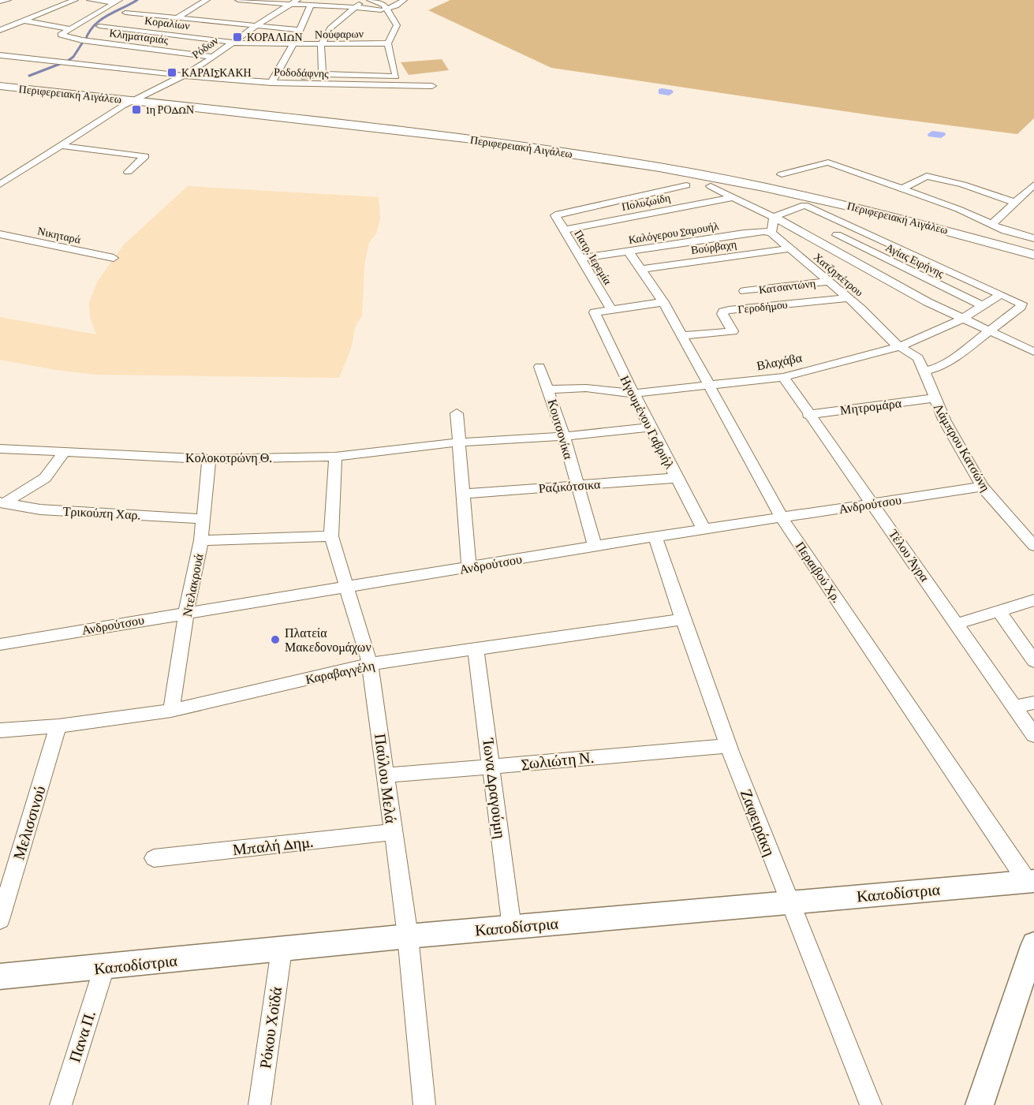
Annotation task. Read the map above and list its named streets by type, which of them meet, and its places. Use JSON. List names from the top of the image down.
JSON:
{
  "streets": {
    "main road": ["Περιφερειακή Αιγάλεω"],
    "street": [
      "Κοραλίων",
      "Νούφαρων",
      "Κληματαριάς",
      "Ρόδων",
      "Ροδοδάφνης",
      "Πολυζωίδη",
      "Καλόγερου Σαμουήλ",
      "Νικηταρά",
      "Βούρβαχη",
      "Πατρ. Ιερεμία",
      "Αγίας Ειρήνης",
      "Χατζηπέτρου",
      "Κατσαντώνη",
      "Γεροδήμου",
      "Βλαχάβα",
      "Μητρομάρα",
      "Ηγουμένου Γαβριήλ",
      "Κουτσονίκα",
      "Λάμπρου Κατσώνη",
      "Κολοκοτρώνη Θ.",
      "Ραζικότσικα",
      "Ανδρούτσου",
      "Τρικούπη Χαρ.",
      "Τέλου Άγρα",
      "Περαιβού Χρ.",
      "Ντελακρουά",
      "Καραβαγγέλη",
      "Σωλιώτη Ν.",
      "Παύλου Μελά",
      "Ίωνα Δραγούμη",
      "Μελισσινού",
      "Ζαφειράκη",
      "Μπαλή Δημ.",
      "Καποδίστρια",
      "Ρόκου Χοϊδά",
      "Πανα Π."
    ]
  },
  "crossings": [
    ["Κοραλίων", "Νούφαρων"],
    ["Κοραλίων", "Ρόδων"],
    ["Νούφαρων", "Ρόδων"],
    ["Κληματαριάς", "Ρόδων"],
    ["Ρόδων", "Ροδοδάφνης"],
    ["Ρόδων", "Περιφερειακή Αιγάλεω"],
    ["Πολυζωίδη", "Πατρ. Ιερεμία"],
    ["Καλόγερου Σαμουήλ", "Πατρ. Ιερεμία"],
    ["Καλόγερου Σαμουήλ", "Χατζηπέτρου"],
    ["Καλόγερου Σαμουήλ", "Περαιβού Χρ."],
    ["Βούρβαχη", "Χατζηπέτρου"],
    ["Βούρβαχη", "Περαιβού Χρ."],
    ["Πατρ. Ιερεμία", "Ηγουμένου Γαβριήλ"],
    ["Αγίας Ειρήνης", "Βλαχάβα"],
    ["Χατζηπέτρου", "Κατσαντώνη"],
    ["Χατζηπέτρου", "Γεροδήμου"],
    ["Χατζηπέτρου", "Βλαχάβα"],
    ["Χατζηπέτρου", "Λάμπρου Κατσώνη"],
    ["Γεροδήμου", "Περαιβού Χρ."],
    ["Βλαχάβα", "Ηγουμένου Γαβριήλ"],
    ["Βλαχάβα", "Κουτσονίκα"],
    ["Βλαχάβα", "Λάμπρου Κατσώνη"],
    ["Βλαχάβα", "Τέλου Άγρα"],
    ["Βλαχάβα", "Περαιβού Χρ."],
    ["Μητρομάρα", "Λάμπρου Κατσώνη"],
    ["Μητρομάρα", "Τέλου Άγρα"],
    ["Ηγουμένου Γαβριήλ", "Κολοκοτρώνη Θ."],
    ["Ηγουμένου Γαβριήλ", "Ραζικότσικα"],
    ["Ηγουμένου Γαβριήλ", "Ανδρούτσου"],
    ["Κουτσονίκα", "Κολοκοτρώνη Θ."],
    ["Κουτσονίκα", "Ραζικότσικα"],
    ["Κουτσονίκα", "Ανδρούτσου"],
    ["Λάμπρου Κατσώνη", "Ανδρούτσου"],
    ["Κολοκοτρώνη Θ.", "Ντελακρουά"],
    ["Κολοκοτρώνη Θ.", "Παύλου Μελά"],
    ["Ανδρούτσου", "Τέλου Άγρα"],
    ["Ανδρούτσου", "Περαιβού Χρ."],
    ["Ανδρούτσου", "Ντελακρουά"],
    ["Ανδρούτσου", "Παύλου Μελά"],
    ["Ανδρούτσου", "Ζαφειράκη"],
    ["Τρικούπη Χαρ.", "Ντελακρουά"],
    ["Περαιβού Χρ.", "Καποδίστρια"],
    ["Ντελακρουά", "Καραβαγγέλη"],
    ["Καραβαγγέλη", "Παύλου Μελά"],
    ["Καραβαγγέλη", "Ίωνα Δραγούμη"],
    ["Καραβαγγέλη", "Μελισσινού"],
    ["Καραβαγγέλη", "Ζαφειράκη"],
    ["Σωλιώτη Ν.", "Παύλου Μελά"],
    ["Σωλιώτη Ν.", "Ίωνα Δραγούμη"],
    ["Σωλιώτη Ν.", "Ζαφειράκη"],
    ["Παύλου Μελά", "Μπαλή Δημ."],
    ["Παύλου Μελά", "Καποδίστρια"],
    ["Ίωνα Δραγούμη", "Καποδίστρια"],
    ["Ζαφειράκη", "Καποδίστρια"],
    ["Καποδίστρια", "Ρόκου Χοϊδά"],
    ["Καποδίστρια", "Πανα Π."]
  ],
  "places": {
    "transit": ["ΚΟΡΑΛΙΩΝ", "ΚΑΡΑΙΣΚΑΚΗ", "1η ΡΟΔΩΝ"],
    "other": ["Πλατεία Μακεδονομάχων"]
  }
}
